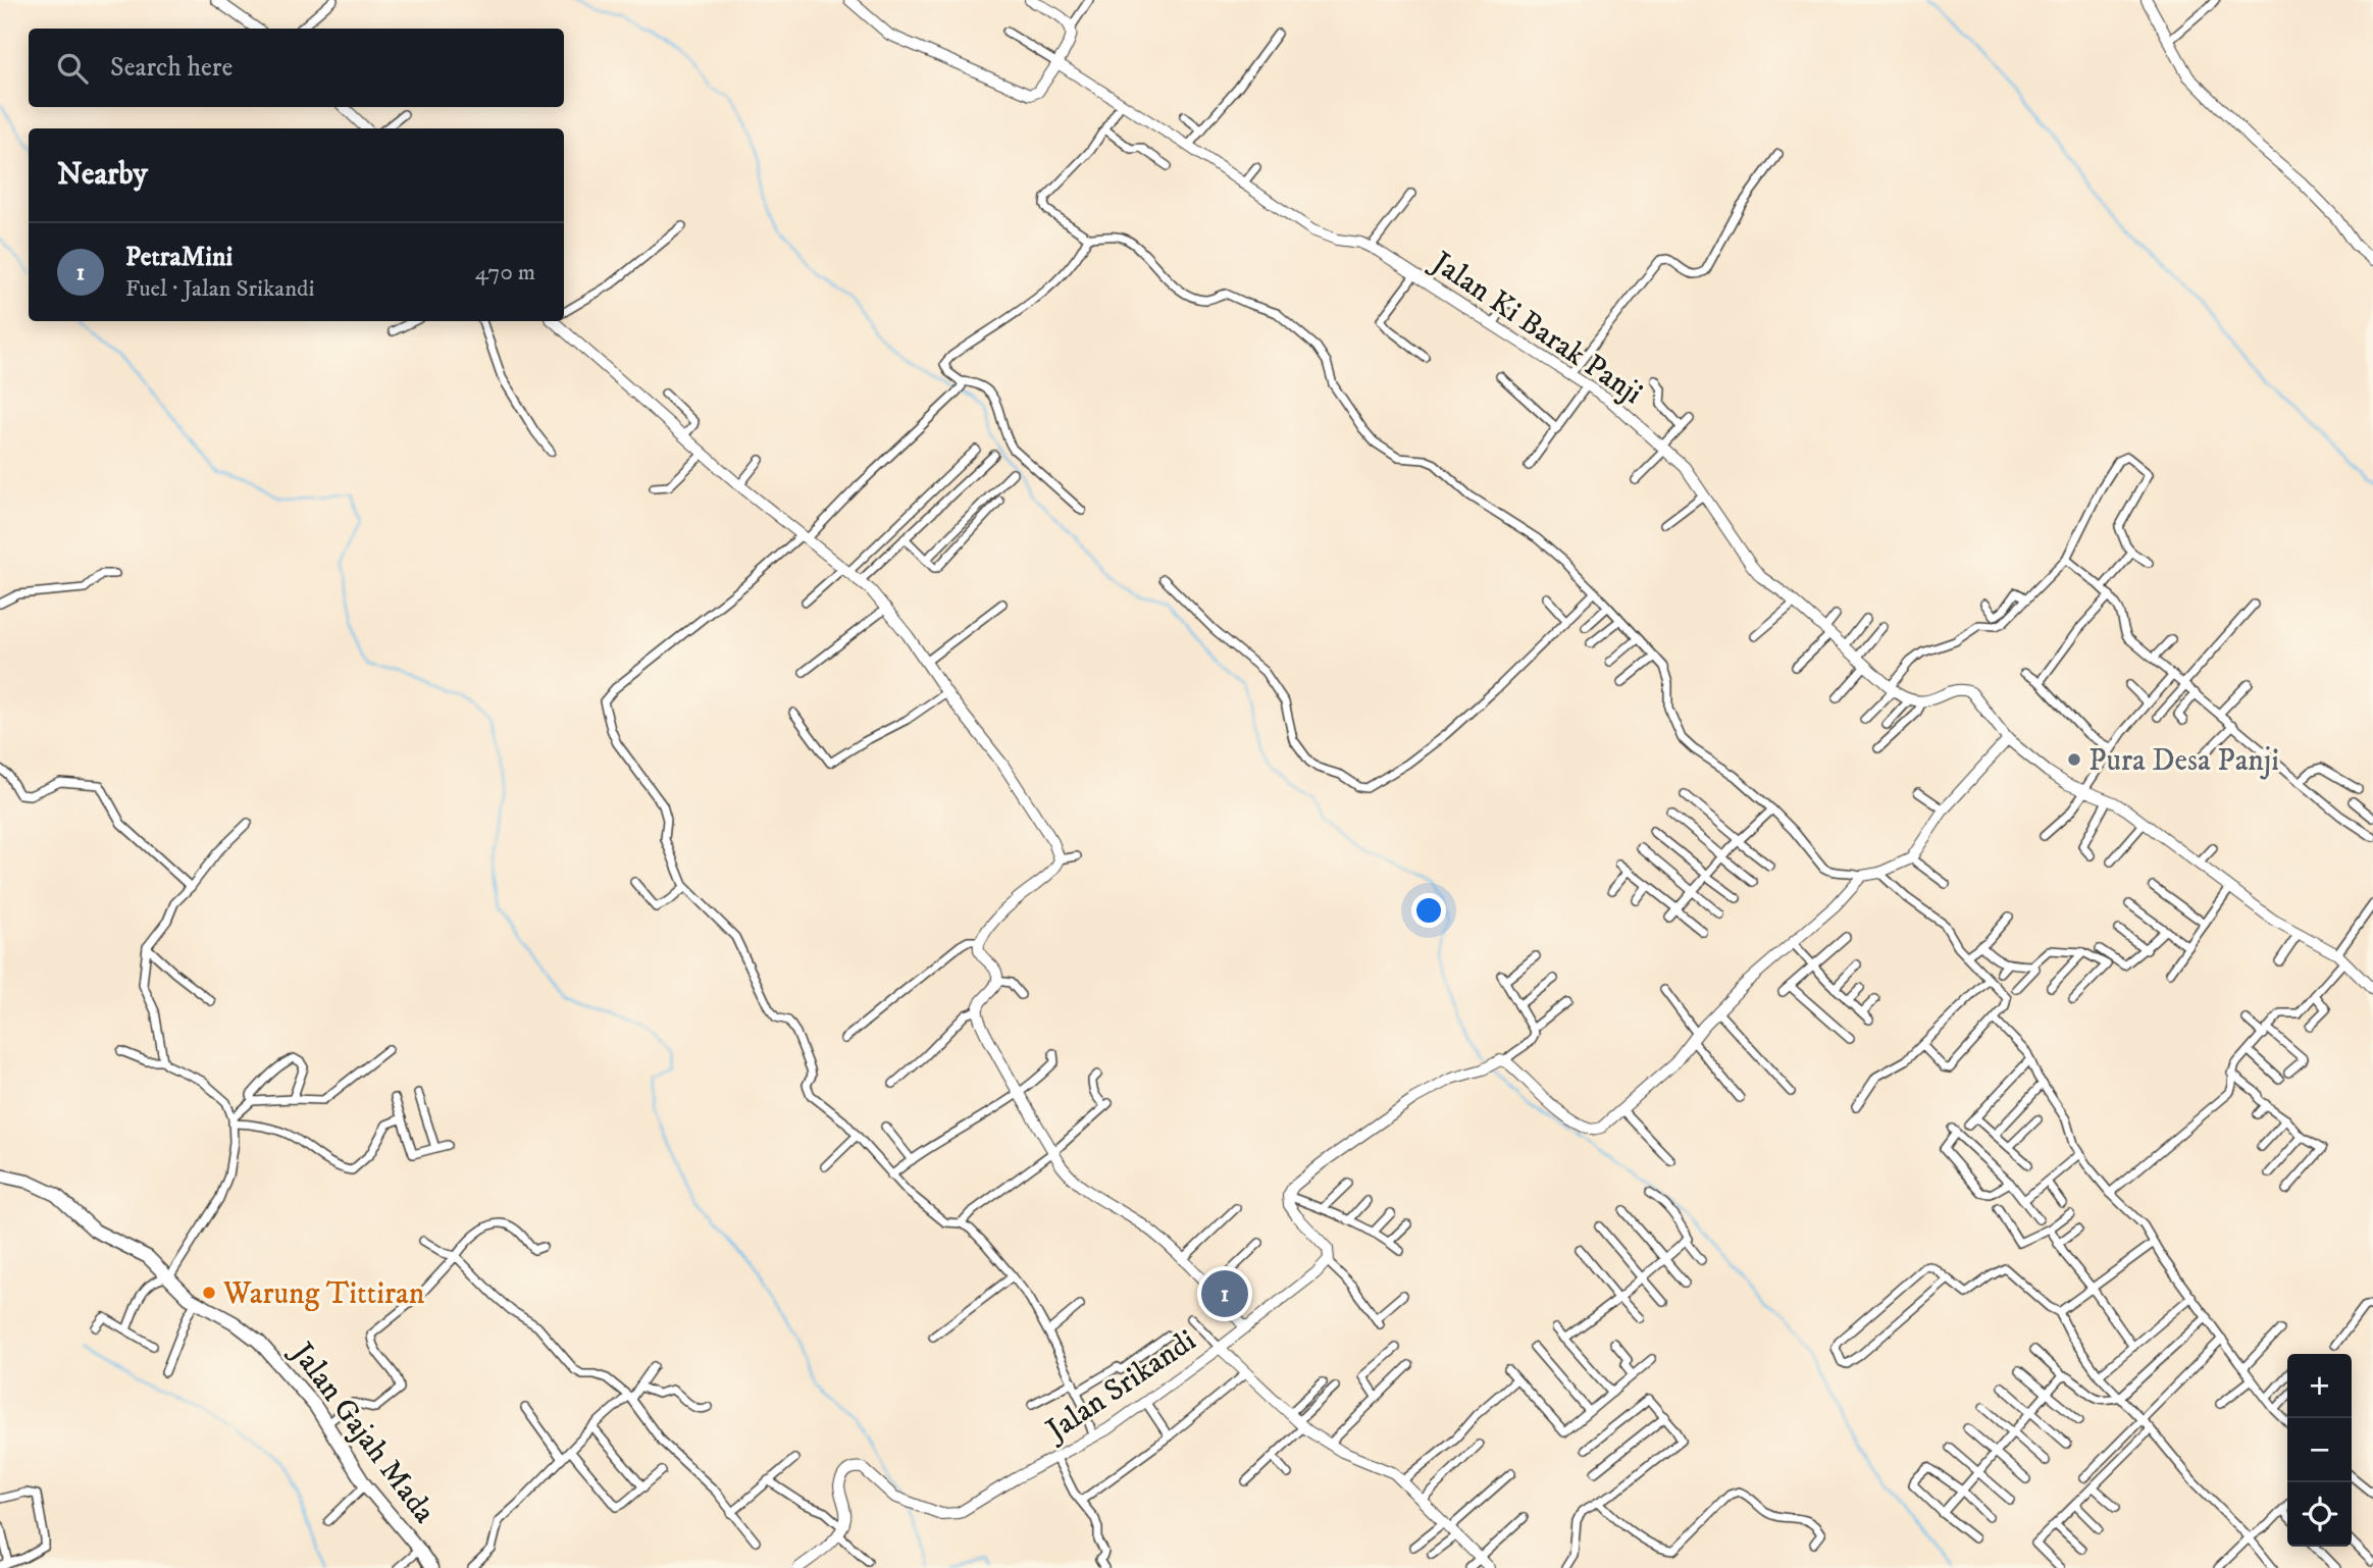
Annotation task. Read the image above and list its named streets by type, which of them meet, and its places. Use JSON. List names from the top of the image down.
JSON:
{
  "streets": {
    "highway": ["Jalan Gajah Mada"],
    "street": ["Jalan Ki Barak Panji", "Jalan Srikandi"]
  },
  "places": ["Pura Desa Panji", "Warung Tittiran"],
  "page": {
    "search": "Search here",
    "heading": "Nearby",
    "list": [
      {
        "mark": "1",
        "name": "PetraMini",
        "note": "Fuel · Jalan Srikandi",
        "value": "470 m"
      }
    ],
    "pins": "1",
    "map_buttons": ["+", "−"]
  }
}
